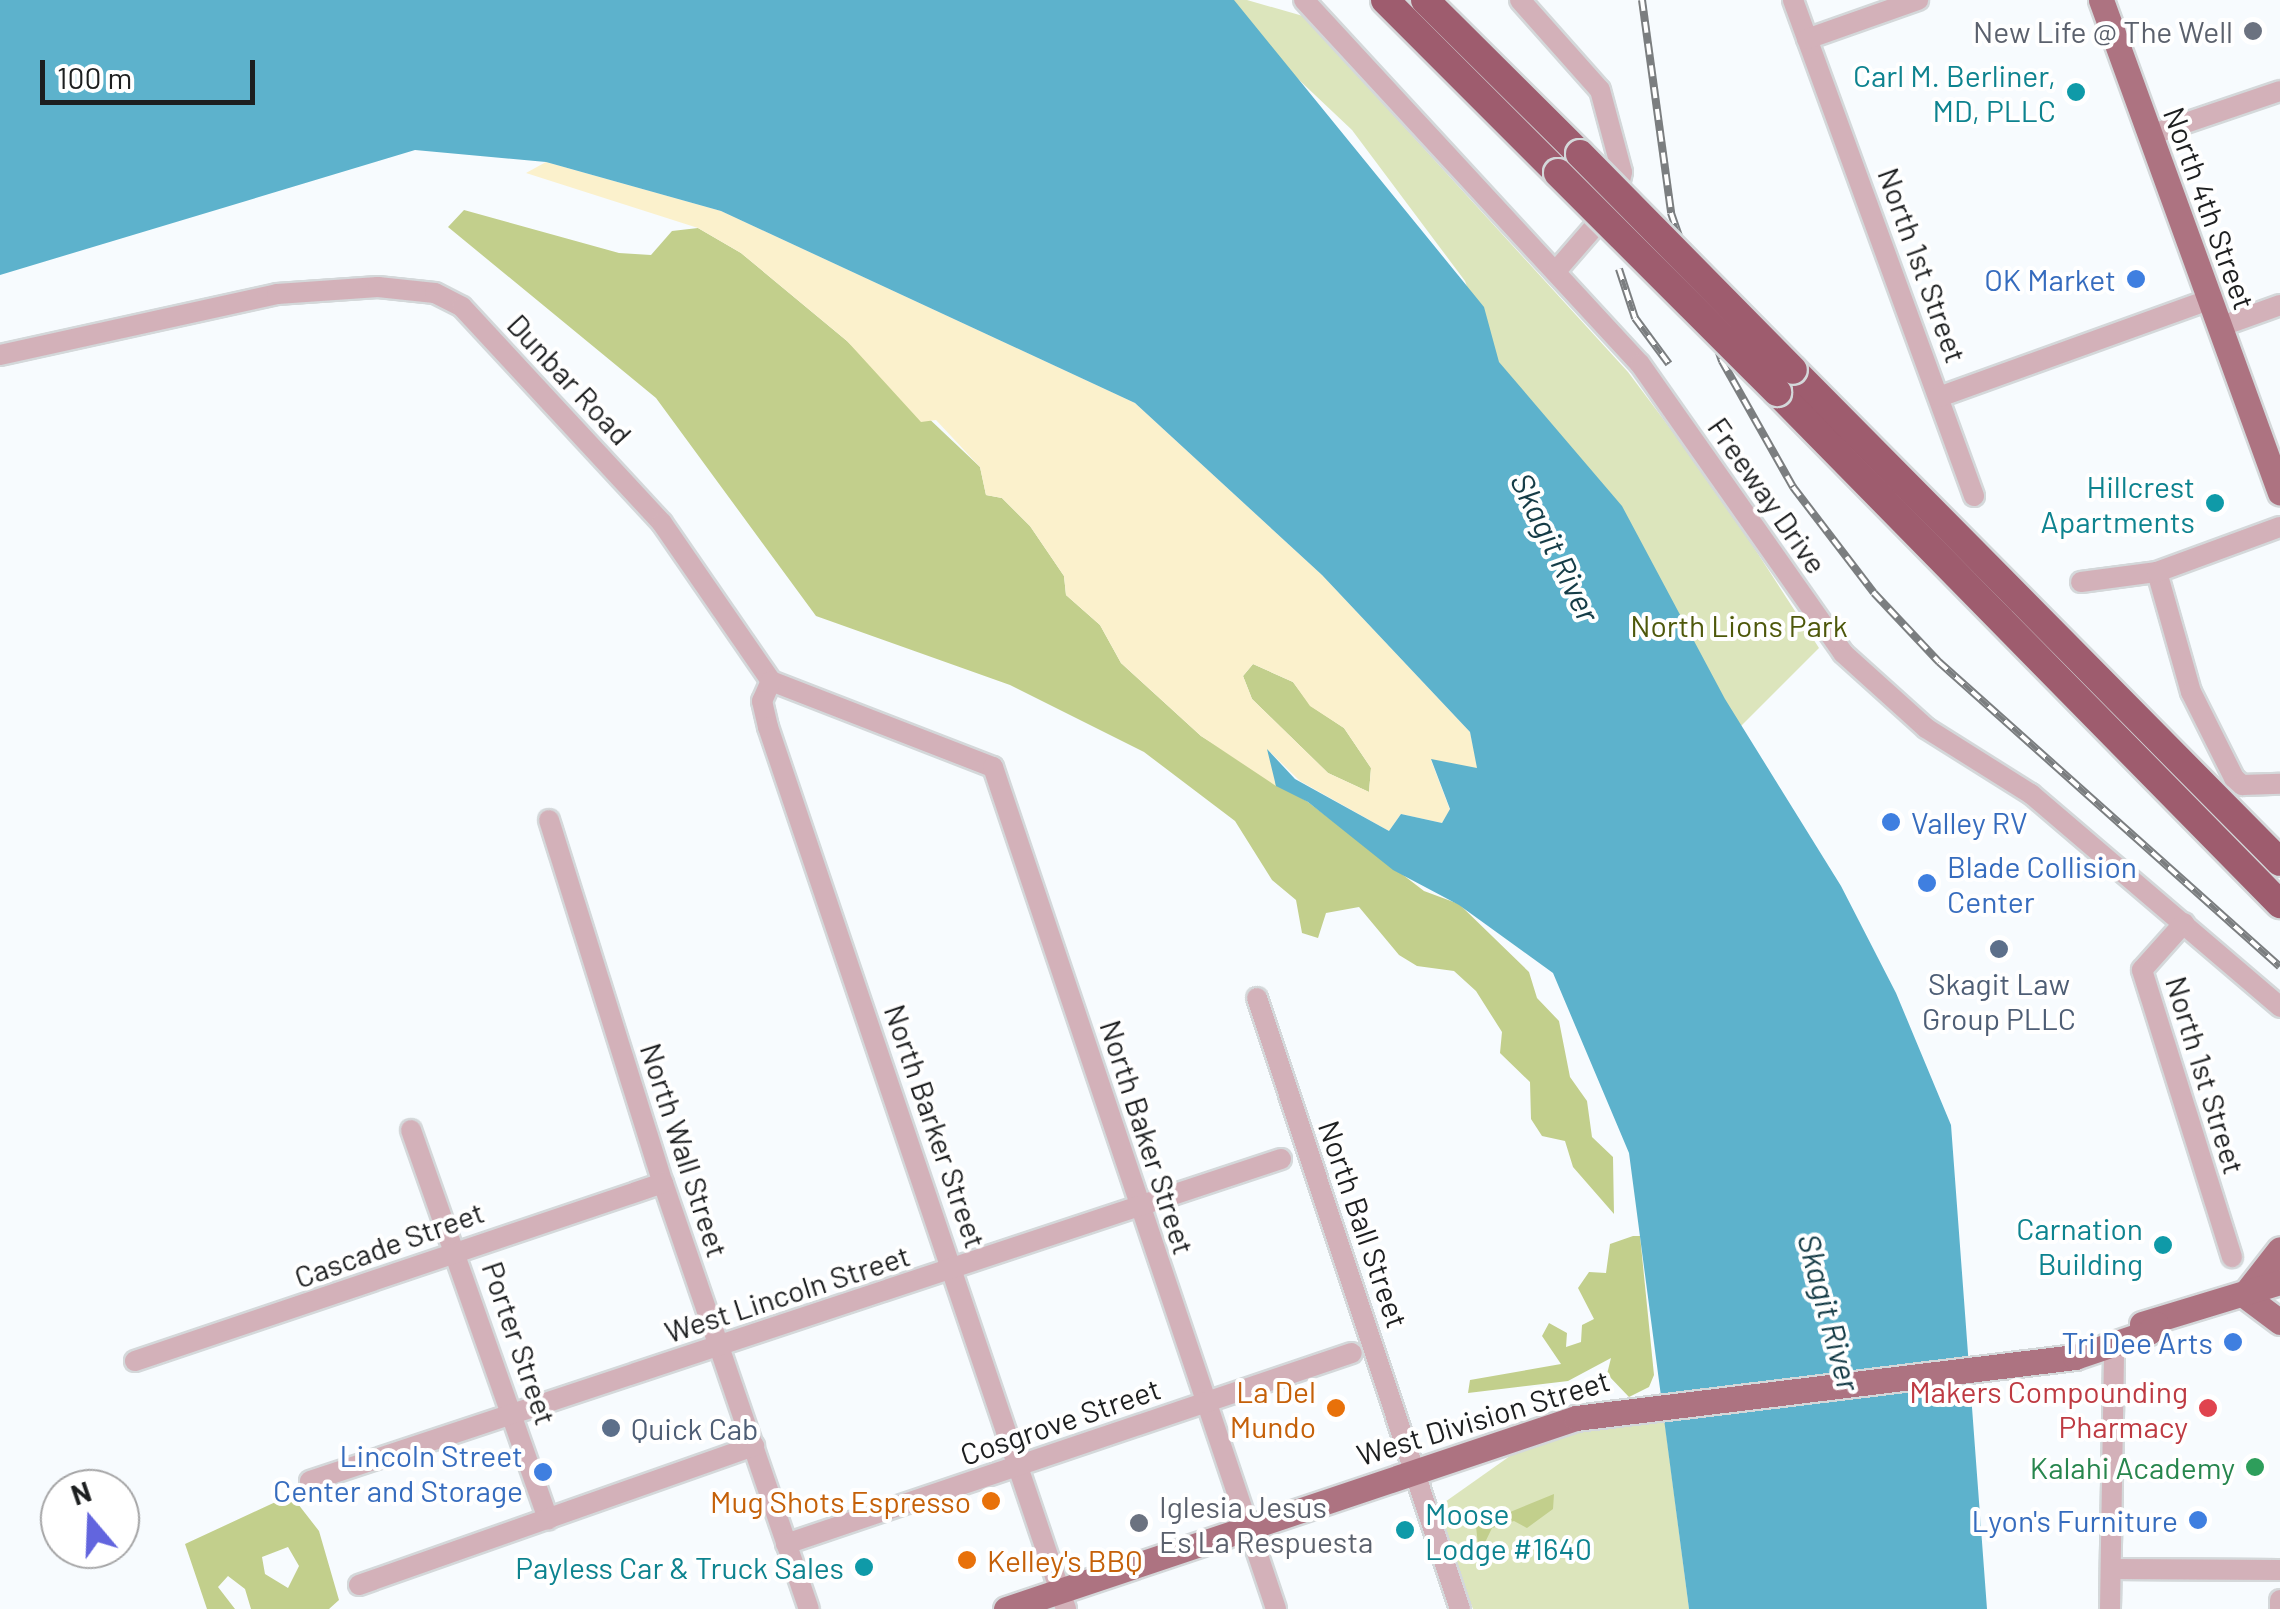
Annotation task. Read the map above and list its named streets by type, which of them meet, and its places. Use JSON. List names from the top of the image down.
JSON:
{
  "streets": {
    "main road": ["North 4th Street", "West Division Street"],
    "street": [
      "North 1st Street",
      "Dunbar Road",
      "Freeway Drive",
      "North Barker Street",
      "North Baker Street",
      "North Wall Street",
      "North Ball Street",
      "Cascade Street",
      "West Lincoln Street",
      "Porter Street",
      "Cosgrove Street"
    ]
  },
  "crossings": [
    ["North 1st Street", "Freeway Drive"],
    ["Dunbar Road", "North Barker Street"],
    ["Dunbar Road", "North Baker Street"],
    ["North Barker Street", "North Baker Street"],
    ["North Barker Street", "West Lincoln Street"],
    ["North Barker Street", "West Division Street"],
    ["North Barker Street", "Cosgrove Street"],
    ["North Baker Street", "West Lincoln Street"],
    ["North Baker Street", "West Division Street"],
    ["North Baker Street", "Cosgrove Street"],
    ["North Wall Street", "Cascade Street"],
    ["North Wall Street", "West Lincoln Street"],
    ["North Wall Street", "Cosgrove Street"],
    ["North Ball Street", "West Division Street"],
    ["Cascade Street", "Porter Street"],
    ["West Lincoln Street", "Porter Street"]
  ],
  "water": ["Skagit River"],
  "parks": ["North Lions Park"],
  "places": [
    "New Life @ The Well",
    "Carl M. Berliner, MD, PLLC",
    "OK Market",
    "Hillcrest Apartments",
    "Valley RV",
    "Blade Collision Center",
    "Skagit Law Group PLLC",
    "Carnation Building",
    "Tri Dee Arts",
    "La Del Mundo",
    "Makers Compounding Pharmacy",
    "Quick Cab",
    "Kalahi Academy",
    "Lincoln Street Center and Storage",
    "Mug Shots Espresso",
    "Lyon's Furniture",
    "Iglesia Jesus Es La Respuesta",
    "Moose Lodge #1640",
    "Kelley's BBQ",
    "Payless Car & Truck Sales"
  ],
  "scale_bar": "100 m",
  "north": "top"
}
